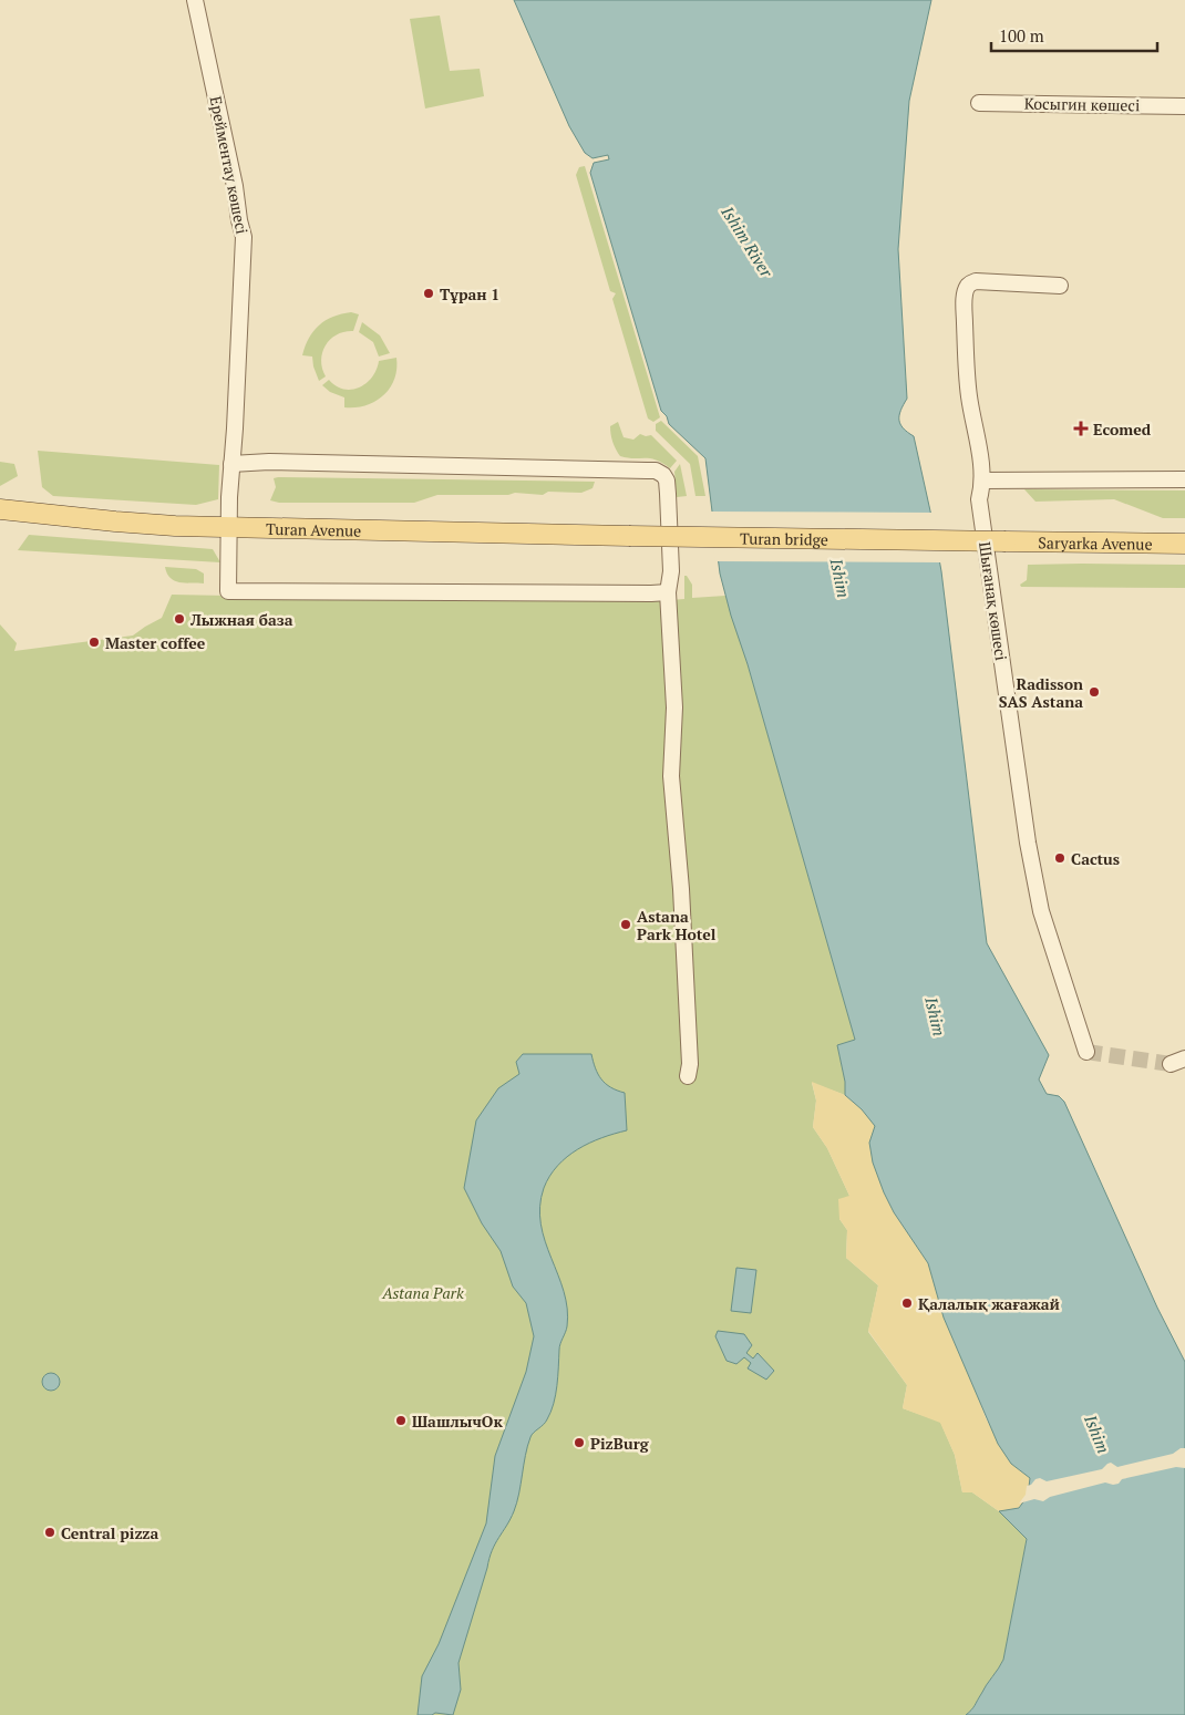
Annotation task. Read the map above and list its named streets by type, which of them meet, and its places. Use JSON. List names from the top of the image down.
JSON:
{
  "streets": {
    "main road": ["Turan Avenue", "Turan bridge", "Saryarka Avenue"],
    "street": ["Косыгин көшесі", "Ерейментау көшесі", "Шығанақ көшесі"]
  },
  "crossings": [
    ["Ерейментау көшесі", "Turan Avenue"],
    ["Turan Avenue", "Turan bridge"],
    ["Turan bridge", "Saryarka Avenue"]
  ],
  "water": ["Ishim River", "Ishim"],
  "parks": ["Astana Park"],
  "places": {
    "other": [
      "Тұран 1",
      "Лыжная база",
      "Master coffee",
      "Radisson SAS Astana",
      "Cactus",
      "Astana Park Hotel",
      "Қалалық жағажай",
      "ШашлычОк",
      "PizBurg",
      "Central pizza"
    ],
    "health": ["Ecomed"]
  },
  "scale_bar": "100 m"
}
